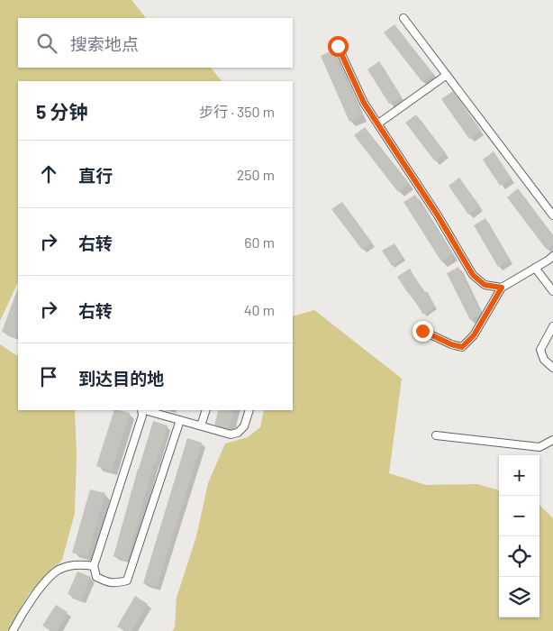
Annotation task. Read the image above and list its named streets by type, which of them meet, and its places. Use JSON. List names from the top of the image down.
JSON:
{
  "page": {
    "search": "搜索地点",
    "heading": ["5 分钟", "步行 · 350 m"],
    "list": [
      ["直行", "250 m"],
      ["右转", "60 m"],
      ["右转", "40 m"],
      "到达目的地"
    ],
    "map_buttons": ["+", "−"]
  }
}
